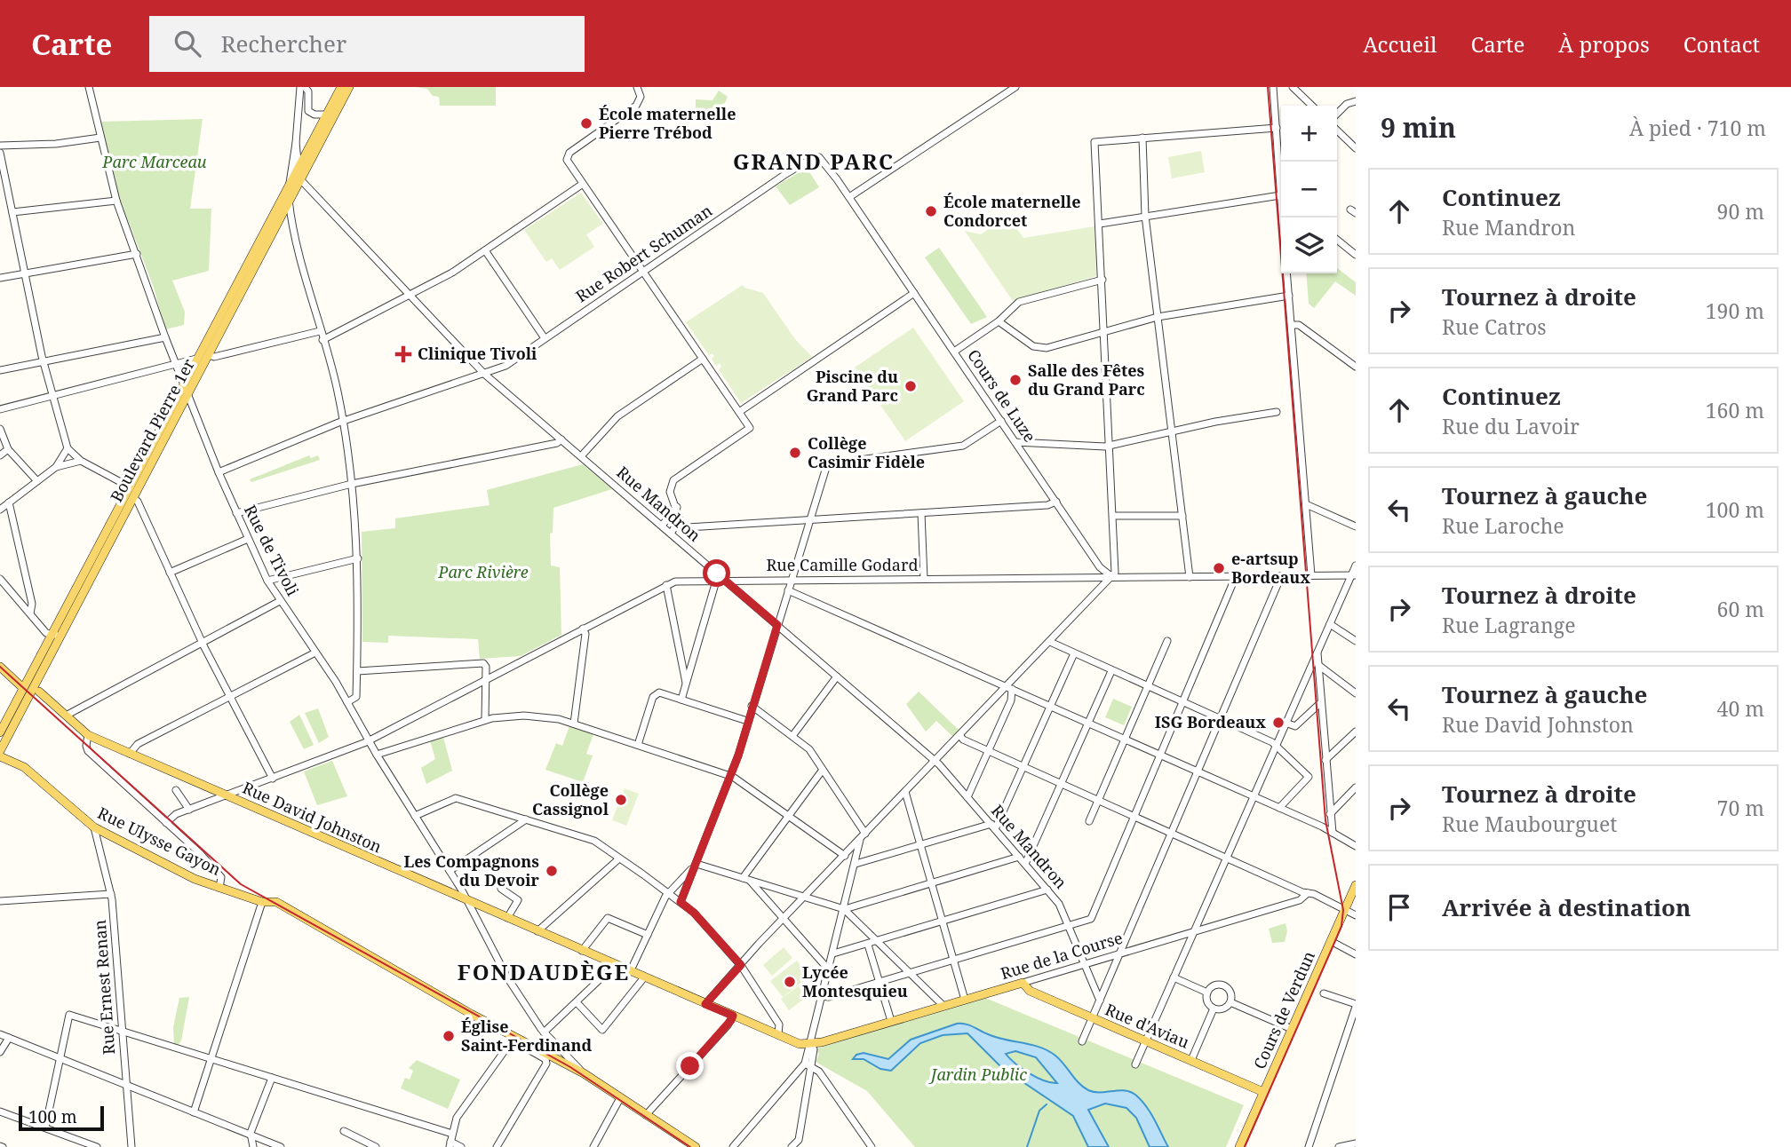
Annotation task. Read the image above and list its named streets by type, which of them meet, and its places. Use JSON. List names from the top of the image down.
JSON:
{
  "streets": {
    "main road": [
      "Boulevard Pierre 1er",
      "Rue David Johnston",
      "Rue Ulysse Gayon",
      "Rue de la Course",
      "Cours de Verdun",
      "Rue d'Aviau"
    ],
    "street": [
      "Rue Robert Schuman",
      "Cours de Luze",
      "Rue Mandron",
      "Rue de Tivoli",
      "Rue Camille Godard",
      "Rue Ernest Renan"
    ]
  },
  "crossings": [
    ["Rue Robert Schuman", "Cours de Luze"],
    ["Rue Robert Schuman", "Rue Mandron"],
    ["Rue Robert Schuman", "Rue de Tivoli"],
    ["Cours de Luze", "Rue Camille Godard"],
    ["Boulevard Pierre 1er", "Rue Mandron"],
    ["Boulevard Pierre 1er", "Rue de Tivoli"],
    ["Boulevard Pierre 1er", "Rue Ulysse Gayon"],
    ["Rue Mandron", "Rue Camille Godard"],
    ["Rue Mandron", "Rue de la Course"],
    ["Rue de Tivoli", "Rue Camille Godard"],
    ["Rue de Tivoli", "Rue David Johnston"],
    ["Rue de Tivoli", "Rue Ulysse Gayon"],
    ["Rue Camille Godard", "Rue David Johnston"],
    ["Rue David Johnston", "Rue de la Course"],
    ["Rue Ulysse Gayon", "Rue Ernest Renan"],
    ["Rue de la Course", "Rue d'Aviau"],
    ["Cours de Verdun", "Rue d'Aviau"]
  ],
  "districts": ["GRAND PARC", "FONDAUDÈGE"],
  "parks": ["Parc Marceau", "Parc Rivière", "Jardin Public"],
  "places": {
    "other": [
      "École maternelle Pierre Trébod",
      "École maternelle Condorcet",
      "Salle des Fêtes du Grand Parc",
      "Piscine du Grand Parc",
      "Collège Casimir Fidèle",
      "e-artsup Bordeaux",
      "ISG Bordeaux",
      "Collège Cassignol",
      "Les Compagnons du Devoir",
      "Lycée Montesquieu",
      "Église Saint-Ferdinand"
    ],
    "health": ["Clinique Tivoli"]
  },
  "scale_bar": "100 m",
  "page": {
    "header": "Carte",
    "search": "Rechercher",
    "nav": [
      "Accueil",
      "Carte",
      "À propos",
      "Contact"
    ],
    "heading": ["9 min", "À pied · 710 m"],
    "map_buttons": ["+", "−"],
    "list": [
      ["Continuez", "Rue Mandron", "90 m"],
      ["Tournez à droite", "Rue Catros", "190 m"],
      ["Continuez", "Rue du Lavoir", "160 m"],
      ["Tournez à gauche", "Rue Laroche", "100 m"],
      ["Tournez à droite", "Rue Lagrange", "60 m"],
      ["Tournez à gauche", "Rue David Johnston", "40 m"],
      ["Tournez à droite", "Rue Maubourguet", "70 m"],
      "Arrivée à destination"
    ],
    "scale": "100 m"
  }
}
